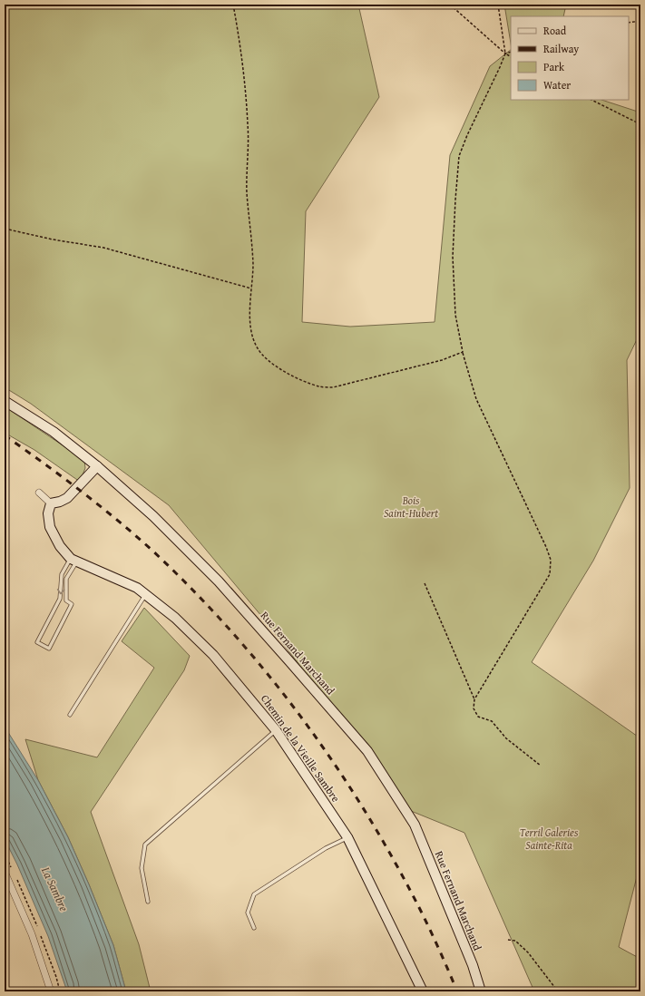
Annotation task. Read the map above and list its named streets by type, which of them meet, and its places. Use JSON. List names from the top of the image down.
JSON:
{
  "streets": {
    "street": ["Rue Fernand Marchand", "Chemin de la Vieille Sambre"]
  },
  "water": ["La Sambre"],
  "parks": ["Bois Saint-Hubert", "Terril Galeries Sainte-Rita"],
  "legend": [
    "Road",
    "Railway",
    "Park",
    "Water"
  ]
}
